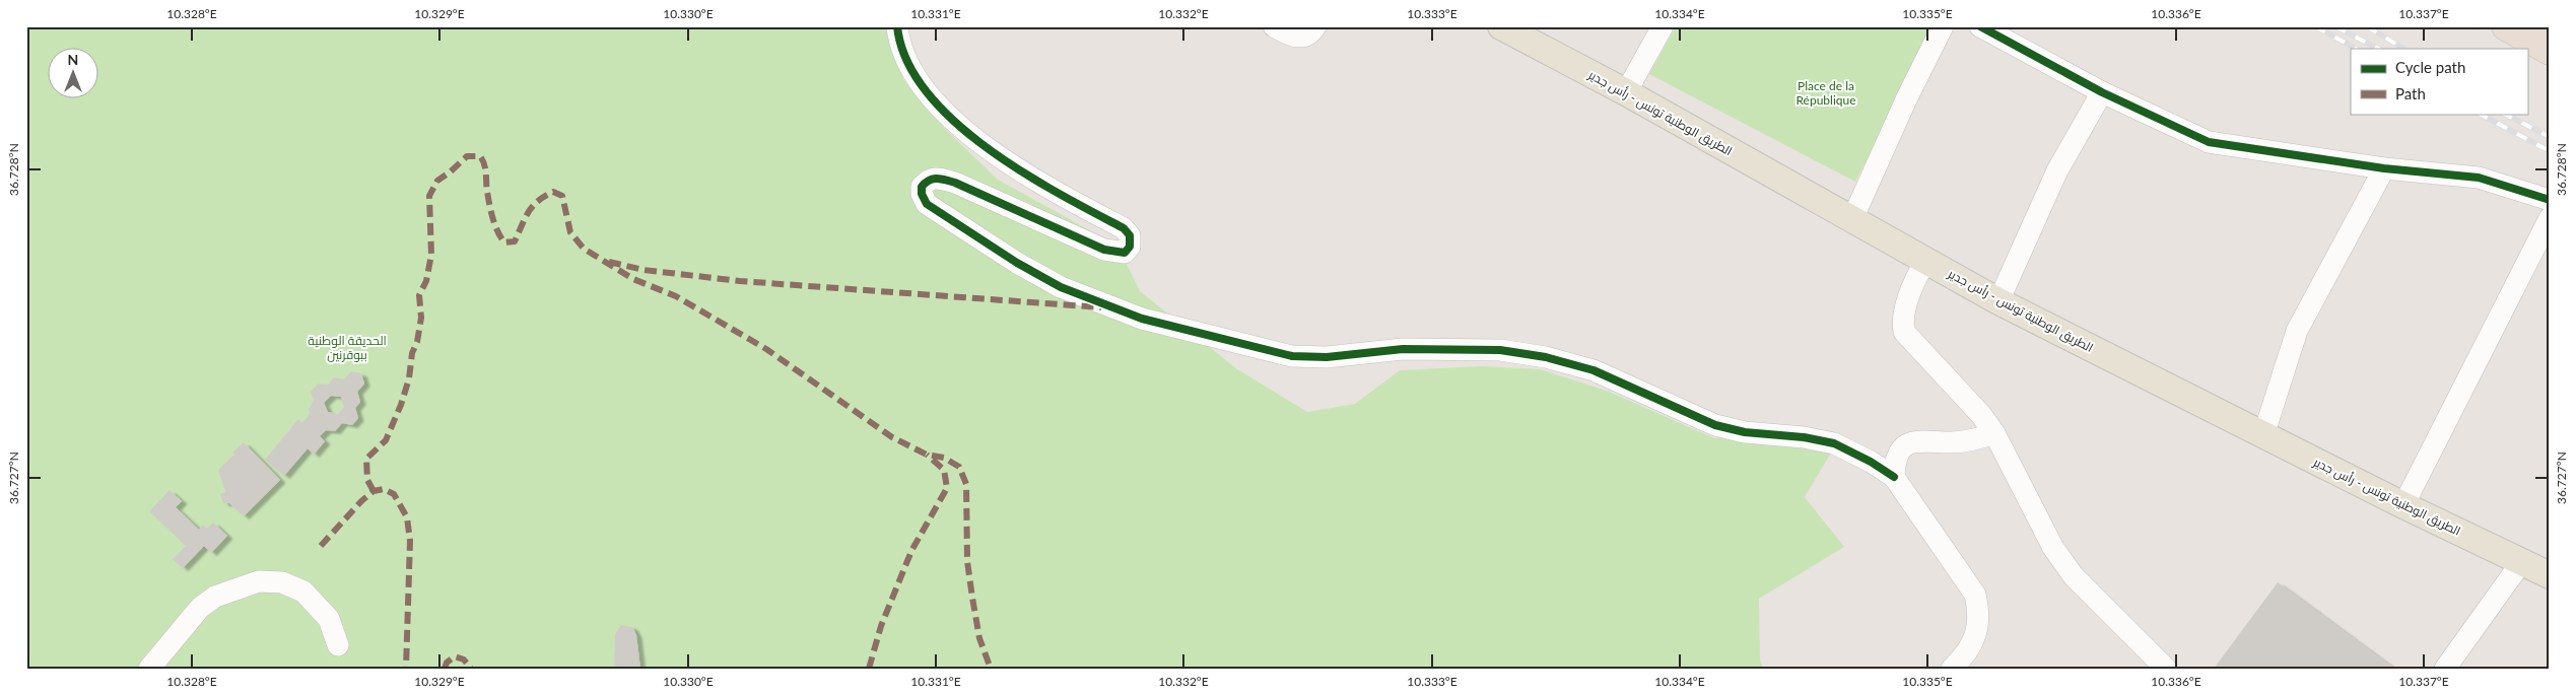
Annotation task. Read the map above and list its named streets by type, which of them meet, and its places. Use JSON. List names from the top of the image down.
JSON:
{
  "streets": {
    "main road": ["الطريق الوطنية تونس - رأس جدير"]
  },
  "parks": ["Place de la République", "الحديقة الوطنية ببوقرنين"],
  "legend": ["Cycle path", "Path"],
  "north": "top",
  "coordinates": [
    "10.328°E",
    "10.329°E",
    "10.330°E",
    "10.331°E",
    "10.332°E",
    "10.333°E",
    "10.334°E",
    "10.335°E",
    "10.336°E",
    "10.337°E",
    "36.728°N",
    "36.727°N"
  ]
}
